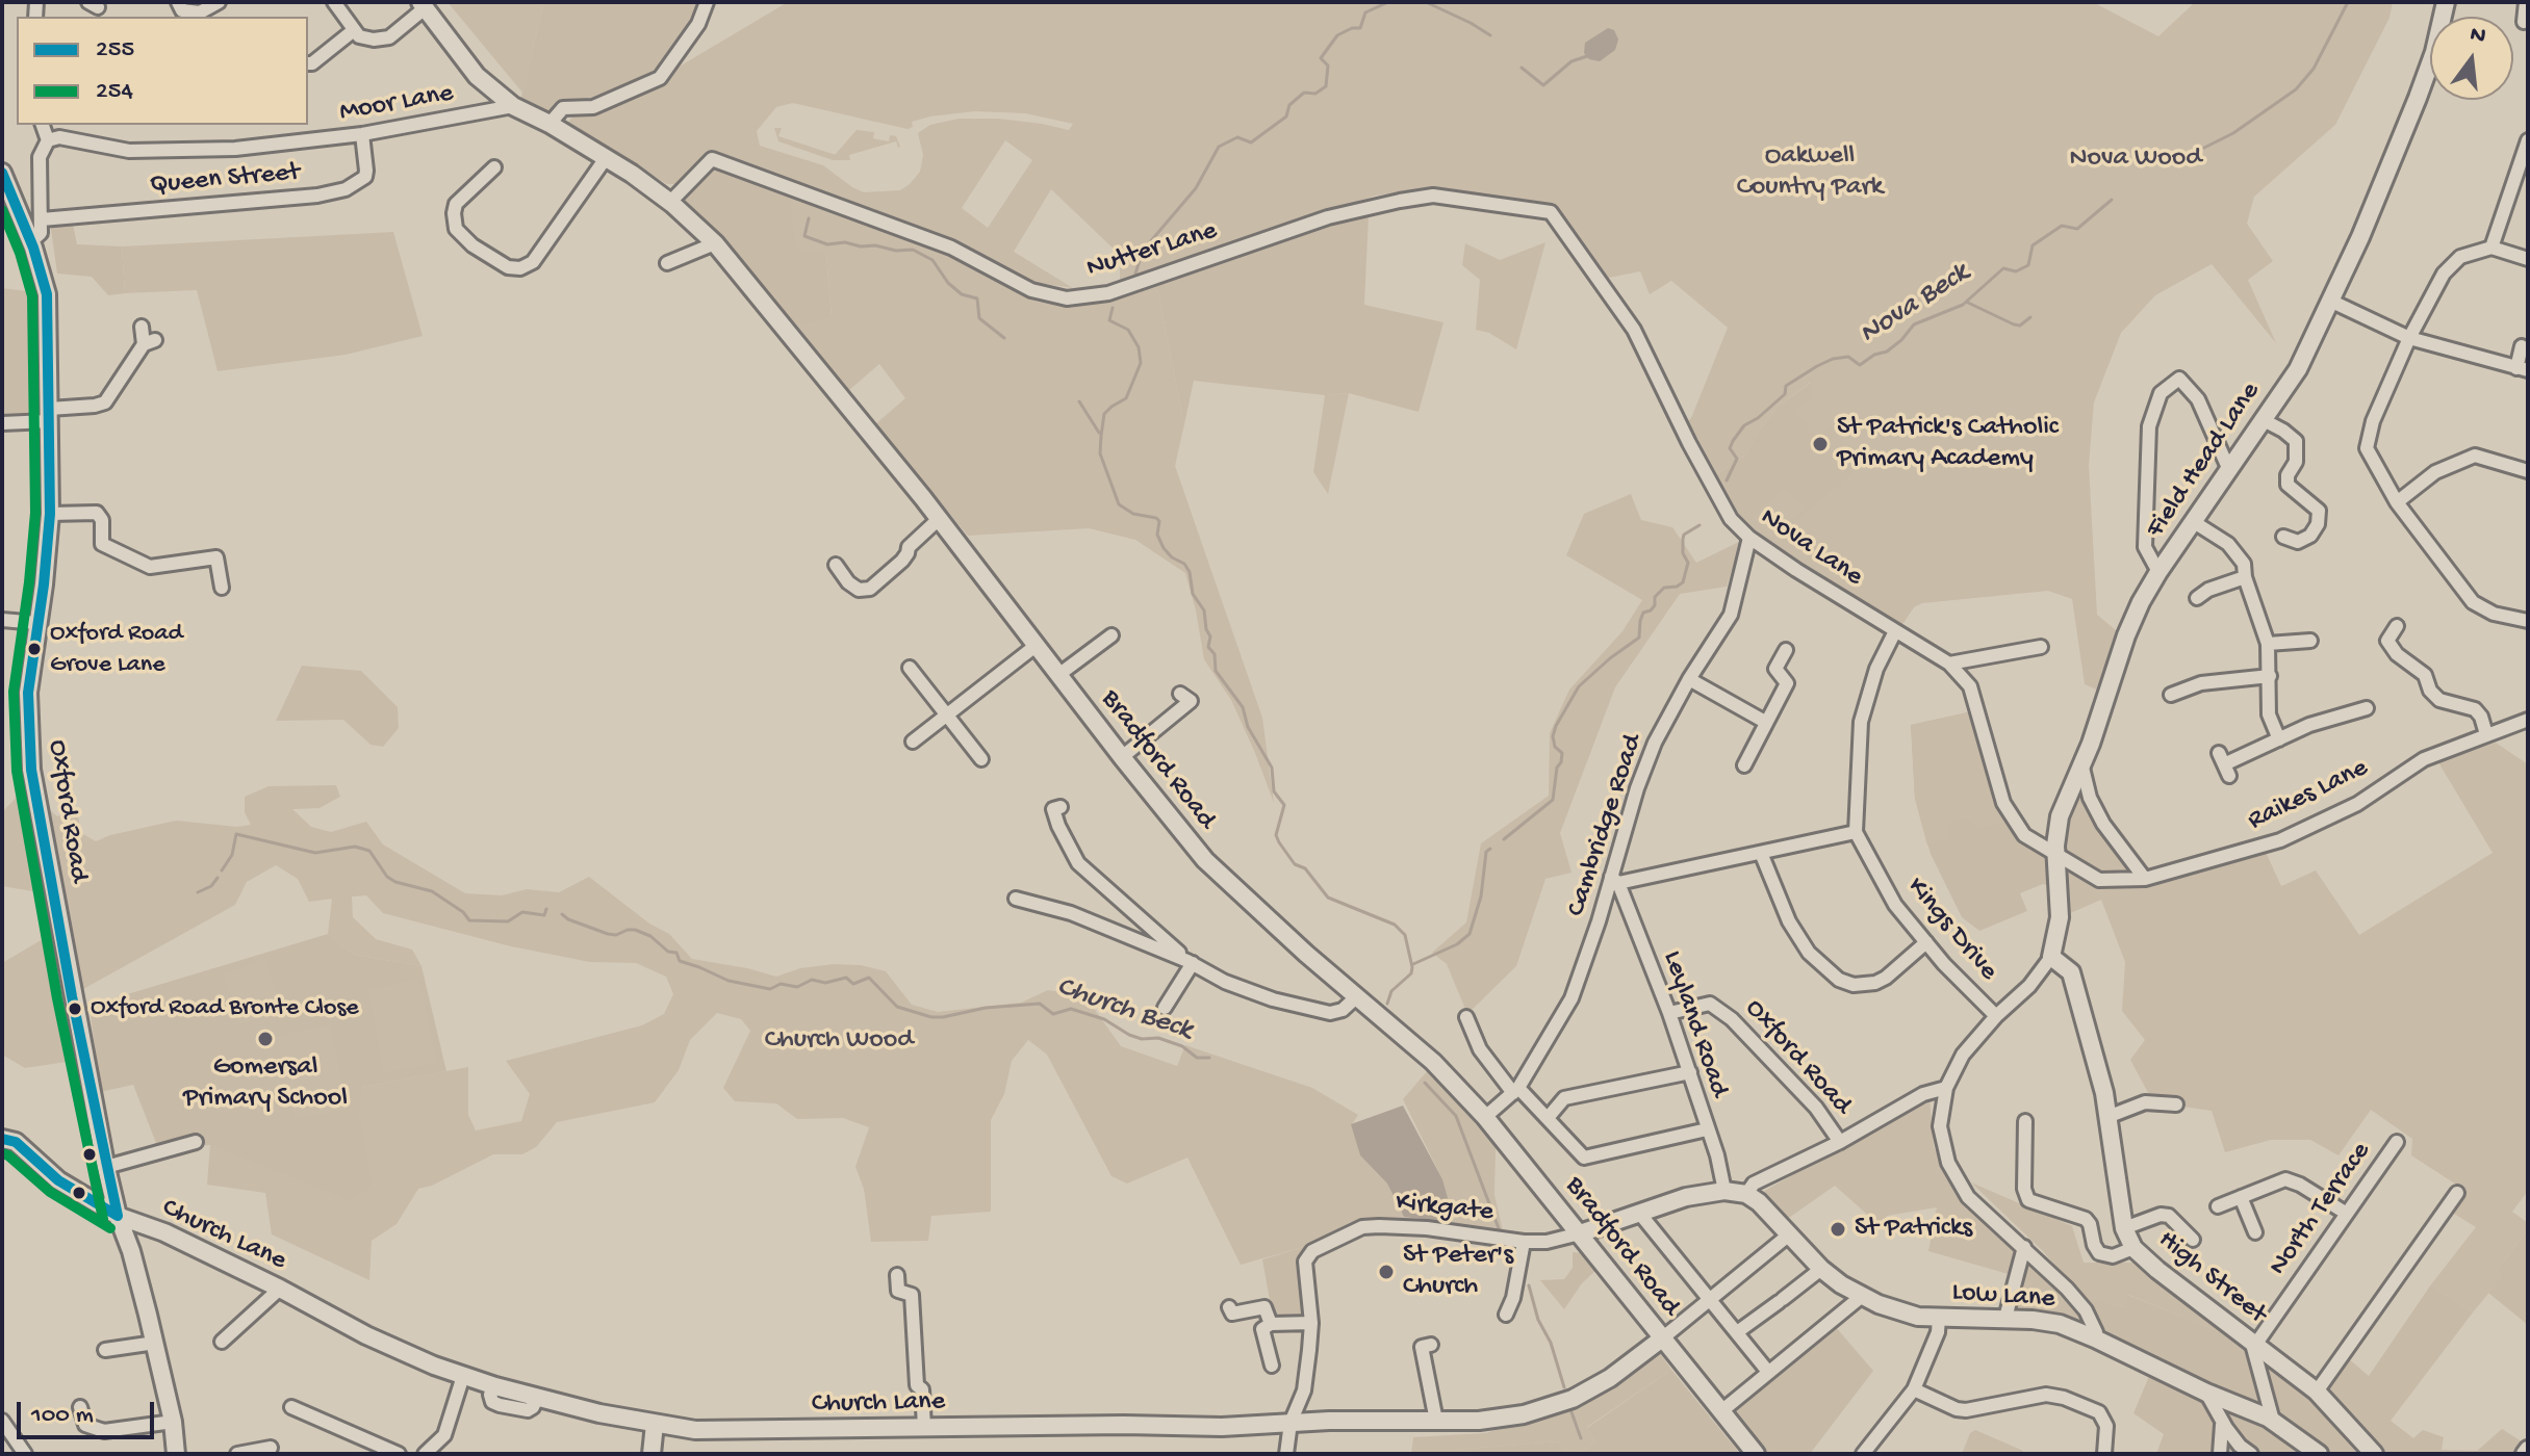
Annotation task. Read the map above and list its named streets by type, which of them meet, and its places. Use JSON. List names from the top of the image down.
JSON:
{
  "streets": {
    "main road": [
      "Field Head Lane",
      "Bradford Road",
      "Oxford Road",
      "Kirkgate",
      "Church Lane",
      "High Street",
      "Low Lane"
    ],
    "street": [
      "Moor Lane",
      "Queen Street",
      "Nutter Lane",
      "Nova Lane",
      "Raikes Lane",
      "Cambridge Road",
      "Kings Drive",
      "Leyland Road",
      "North Terrace"
    ]
  },
  "crossings": [
    ["Moor Lane", "Queen Street"],
    ["Moor Lane", "Bradford Road"],
    ["Nutter Lane", "Nova Lane"],
    ["Nutter Lane", "Bradford Road"],
    ["Field Head Lane", "Nova Lane"],
    ["Field Head Lane", "Raikes Lane"],
    ["Field Head Lane", "High Street"],
    ["Nova Lane", "Raikes Lane"],
    ["Nova Lane", "Cambridge Road"],
    ["Bradford Road", "Cambridge Road"],
    ["Bradford Road", "Kirkgate"],
    ["Bradford Road", "Church Lane"],
    ["Oxford Road", "Leyland Road"],
    ["Oxford Road", "Church Lane"],
    ["Cambridge Road", "Leyland Road"],
    ["Leyland Road", "Kirkgate"],
    ["Kirkgate", "Church Lane"],
    ["Kirkgate", "Low Lane"],
    ["North Terrace", "High Street"]
  ],
  "water": ["Nova Beck", "Church Beck"],
  "parks": ["Oakwell Country Park", "Nova Wood", "Church Wood"],
  "places": [
    "St Patrick's Catholic Primary Academy",
    "Oxford Road Grove Lane",
    "Oxford Road Bronte Close",
    "Gomersal Primary School",
    "St Patricks",
    "St Peter's Church"
  ],
  "lines": ["transit line 255", "transit line 254"],
  "legend": ["255", "254"],
  "scale_bar": "100 m",
  "north": "top"
}
